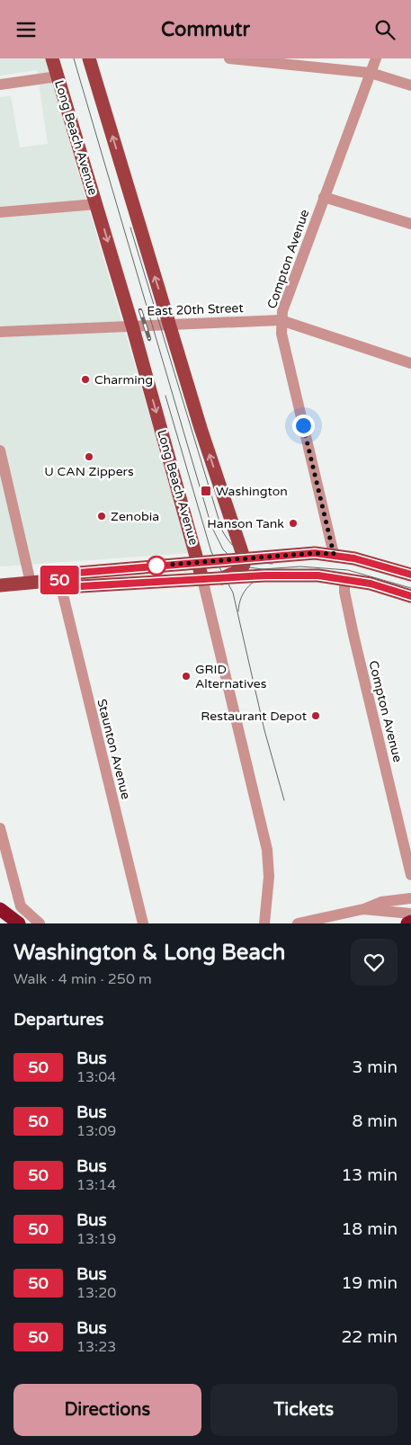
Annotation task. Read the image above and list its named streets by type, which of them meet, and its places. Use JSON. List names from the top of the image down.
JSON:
{
  "streets": {
    "main road": ["Long Beach Avenue"],
    "street": ["Compton Avenue", "East 20th Street", "Staunton Avenue"]
  },
  "crossings": [
    ["Long Beach Avenue", "East 20th Street"],
    ["Compton Avenue", "East 20th Street"]
  ],
  "places": {
    "other": [
      "Charming",
      "U CAN Zippers",
      "Zenobia",
      "Hanson Tank",
      "GRID Alternatives",
      "Restaurant Depot"
    ],
    "transit": ["Washington"]
  },
  "lines": ["bus line 50"],
  "page": {
    "header": "Commutr",
    "on_map": "50",
    "heading": [
      ["Washington & Long Beach", "Walk · 4 min · 250 m"],
      "Departures"
    ],
    "list": [
      {
        "mark": "50",
        "name": "Bus",
        "note": "13:04",
        "value": "3 min"
      },
      {
        "mark": "50",
        "name": "Bus",
        "note": "13:09",
        "value": "8 min"
      },
      {
        "mark": "50",
        "name": "Bus",
        "note": "13:14",
        "value": "13 min"
      },
      {
        "mark": "50",
        "name": "Bus",
        "note": "13:19",
        "value": "18 min"
      },
      {
        "mark": "50",
        "name": "Bus",
        "note": "13:20",
        "value": "19 min"
      },
      {
        "mark": "50",
        "name": "Bus",
        "note": "13:23",
        "value": "22 min"
      }
    ],
    "buttons": ["Directions", "Tickets"]
  }
}
